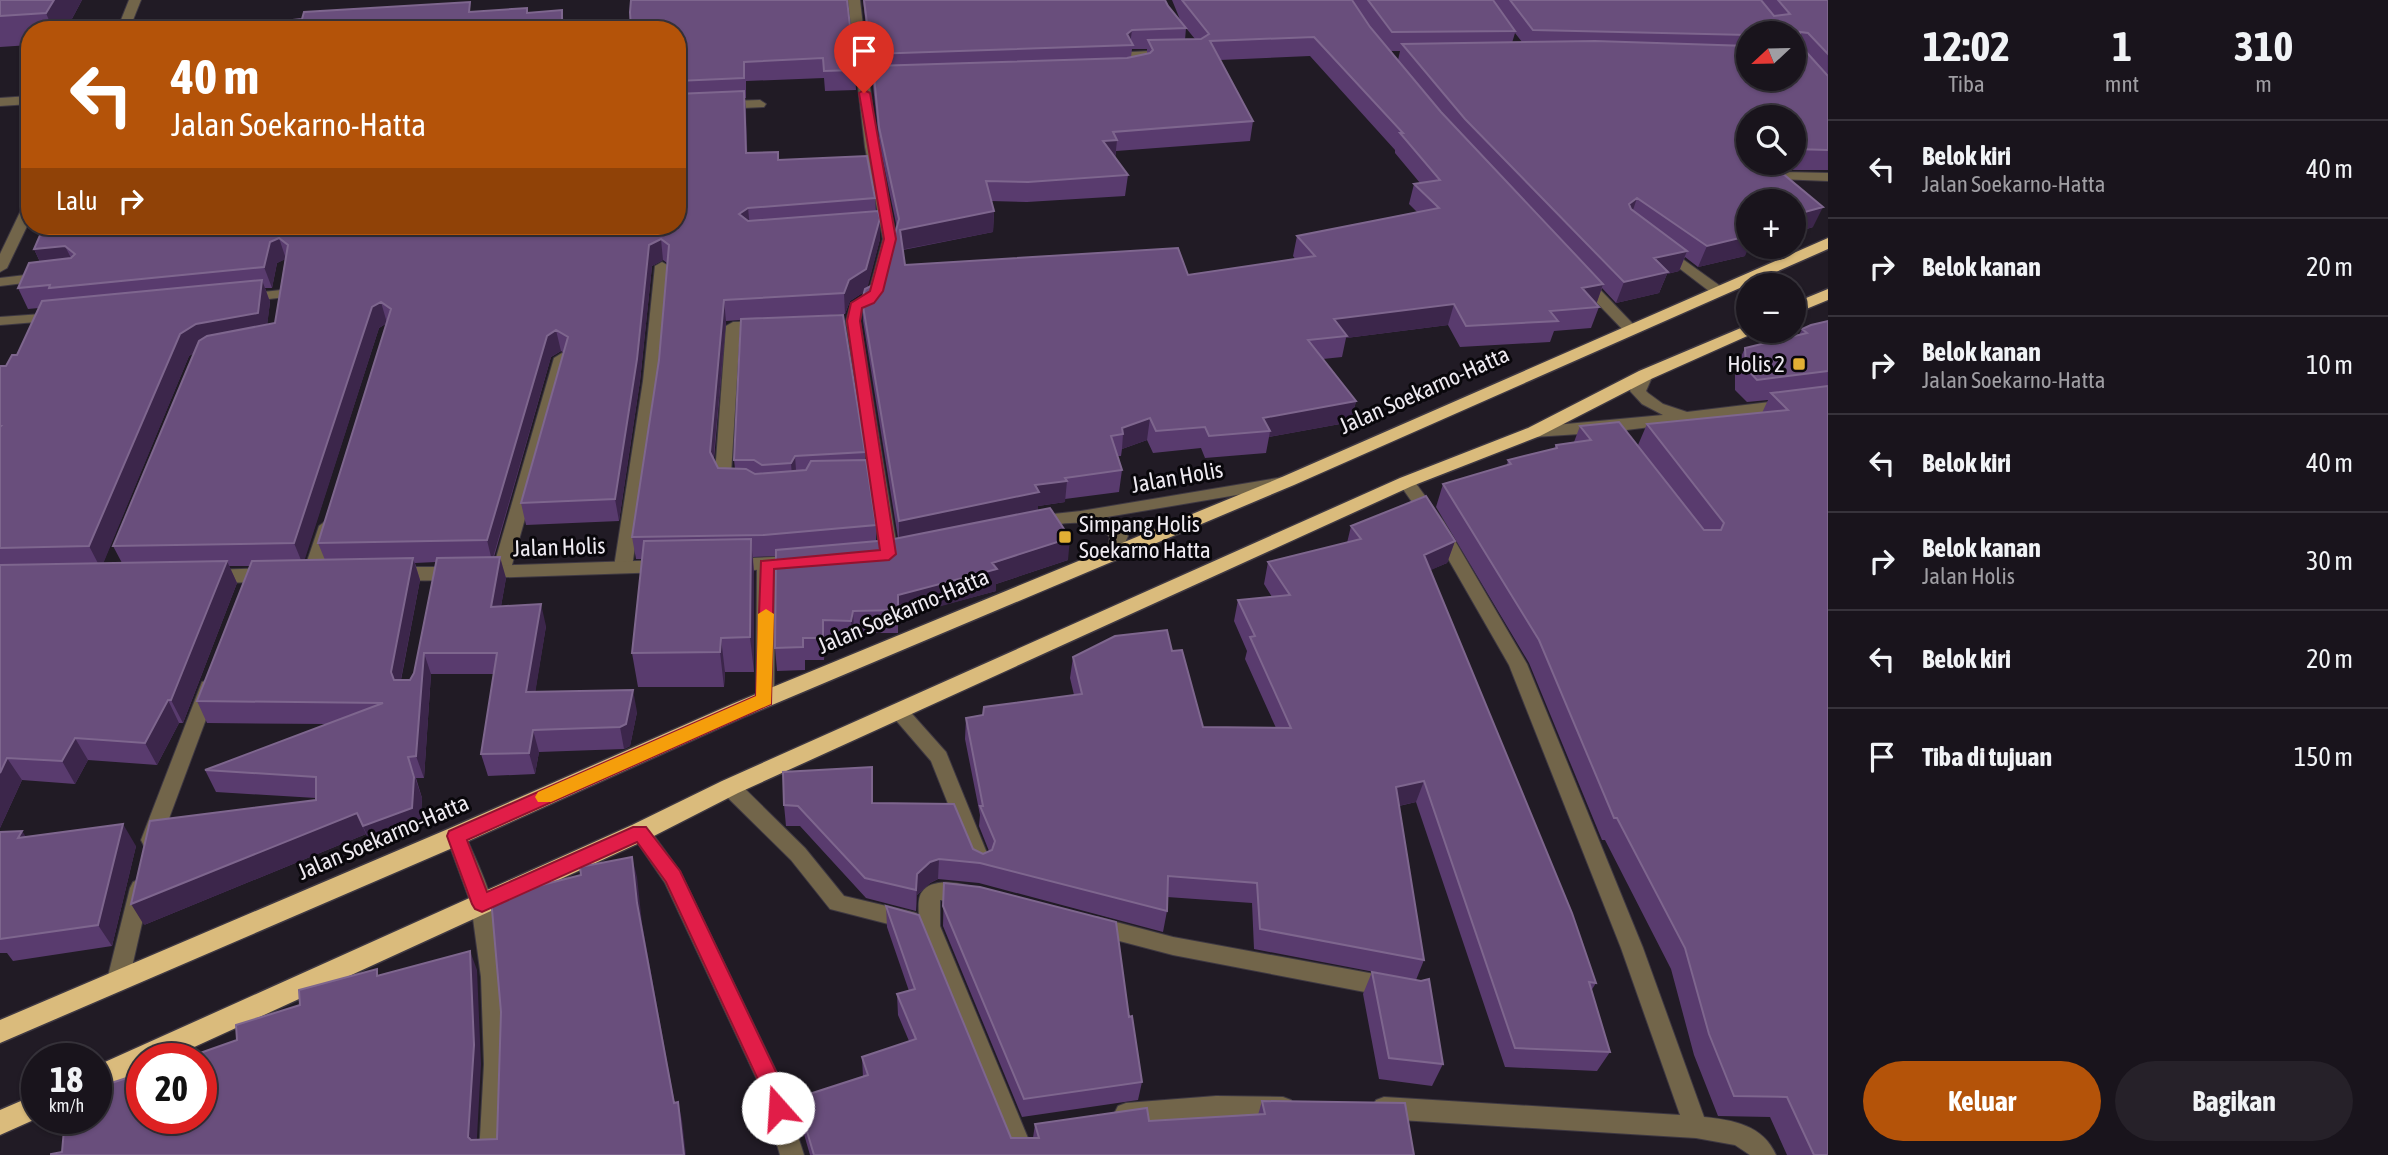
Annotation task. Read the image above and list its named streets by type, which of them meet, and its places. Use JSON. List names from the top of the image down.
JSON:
{
  "streets": {
    "highway": ["Jalan Soekarno-Hatta"],
    "street": ["Jalan Holis"]
  },
  "crossings": [
    ["Jalan Soekarno-Hatta", "Jalan Holis"]
  ],
  "places": {
    "transit": ["Holis 2", "Simpang Holis Soekarno Hatta"]
  },
  "north": "left",
  "page": {
    "eta": [
      "12:02",
      "Tiba",
      "1",
      "mnt",
      "310",
      "m"
    ],
    "map_buttons": ["+", "−"],
    "turn": ["40 m", "Jalan Soekarno-Hatta"],
    "list": [
      {
        "name": "Belok kiri",
        "note": "Jalan Soekarno-Hatta",
        "value": "40 m"
      },
      {
        "name": "Belok kanan",
        "value": "20 m"
      },
      {
        "name": "Belok kanan",
        "note": "Jalan Soekarno-Hatta",
        "value": "10 m"
      },
      {
        "name": "Belok kiri",
        "value": "40 m"
      },
      {
        "name": "Belok kanan",
        "note": "Jalan Holis",
        "value": "30 m"
      },
      {
        "name": "Belok kiri",
        "value": "20 m"
      },
      {
        "name": "Tiba di tujuan",
        "value": "150 m"
      }
    ],
    "then": "Lalu",
    "speed": "18 km/h",
    "limit": "20",
    "buttons": ["Keluar", "Bagikan"]
  }
}
